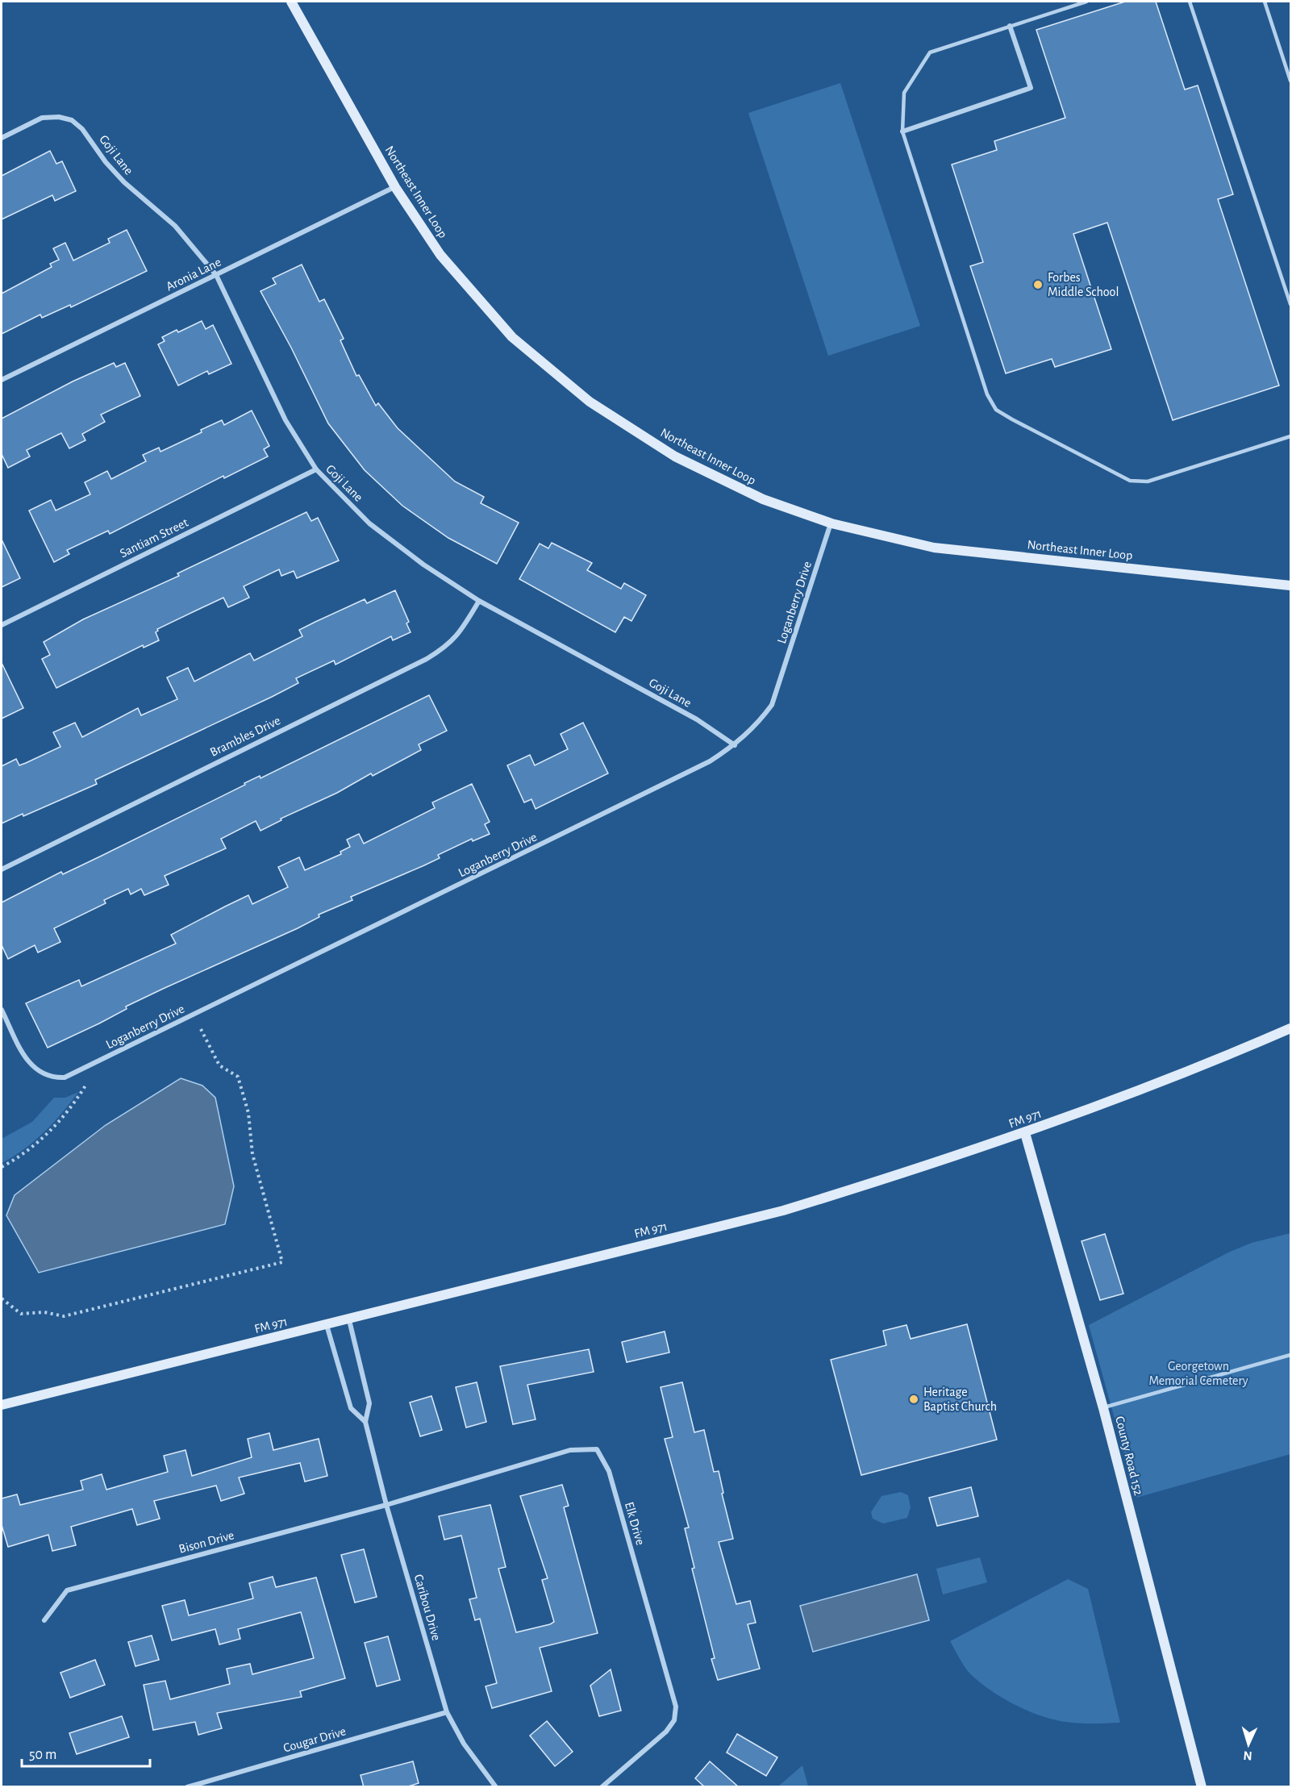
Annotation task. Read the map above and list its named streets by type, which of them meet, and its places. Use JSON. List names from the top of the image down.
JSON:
{
  "streets": {
    "main road": ["Northeast Inner Loop", "FM 971", "County Road 152"],
    "street": [
      "Goji Lane",
      "Aronia Lane",
      "Santiam Street",
      "Loganberry Drive",
      "Brambles Drive",
      "Elk Drive",
      "Bison Drive",
      "Caribou Drive",
      "Cougar Drive"
    ]
  },
  "crossings": [
    ["Goji Lane", "Aronia Lane"],
    ["Goji Lane", "Santiam Street"],
    ["Goji Lane", "Loganberry Drive"],
    ["Goji Lane", "Brambles Drive"],
    ["Northeast Inner Loop", "Aronia Lane"],
    ["Northeast Inner Loop", "Loganberry Drive"],
    ["FM 971", "County Road 152"],
    ["FM 971", "Caribou Drive"],
    ["Elk Drive", "Bison Drive"],
    ["Elk Drive", "Caribou Drive"],
    ["Bison Drive", "Caribou Drive"],
    ["Caribou Drive", "Cougar Drive"]
  ],
  "parks": ["Georgetown Memorial Cemetery"],
  "places": ["Forbes Middle School", "Heritage Baptist Church"],
  "scale_bar": "50 m",
  "north": "bottom"
}
